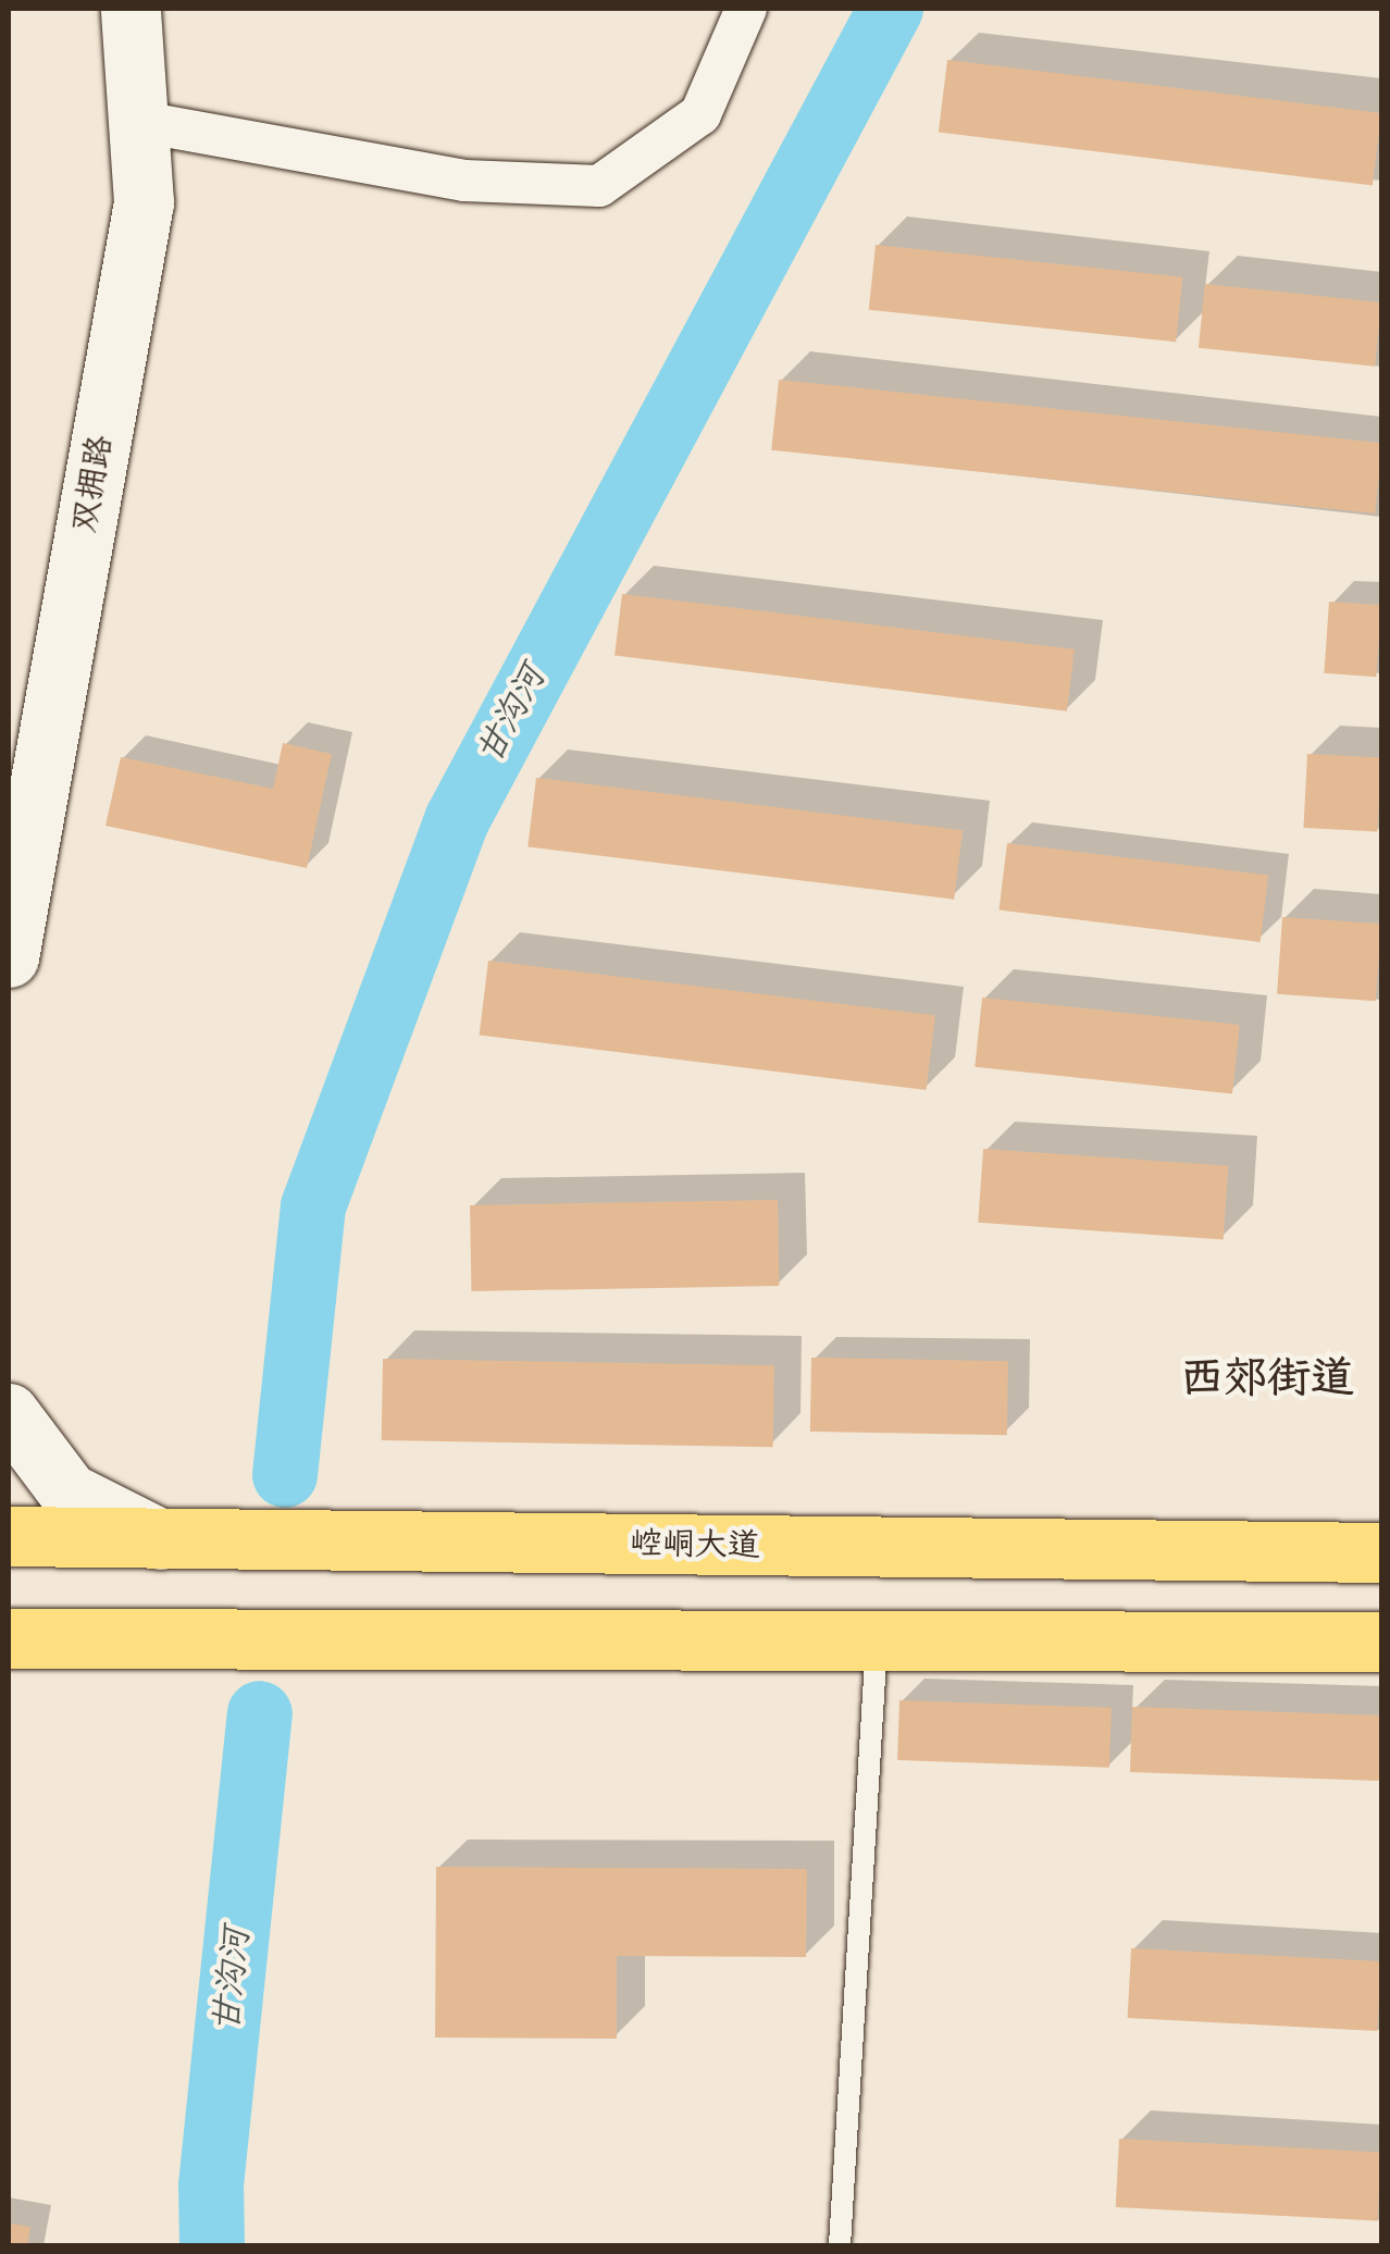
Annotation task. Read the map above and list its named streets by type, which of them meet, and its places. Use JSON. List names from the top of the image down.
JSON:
{
  "streets": {
    "main road": ["双拥路", "崆峒大道"]
  },
  "districts": ["西郊街道"],
  "water": ["甘沟河"]
}
